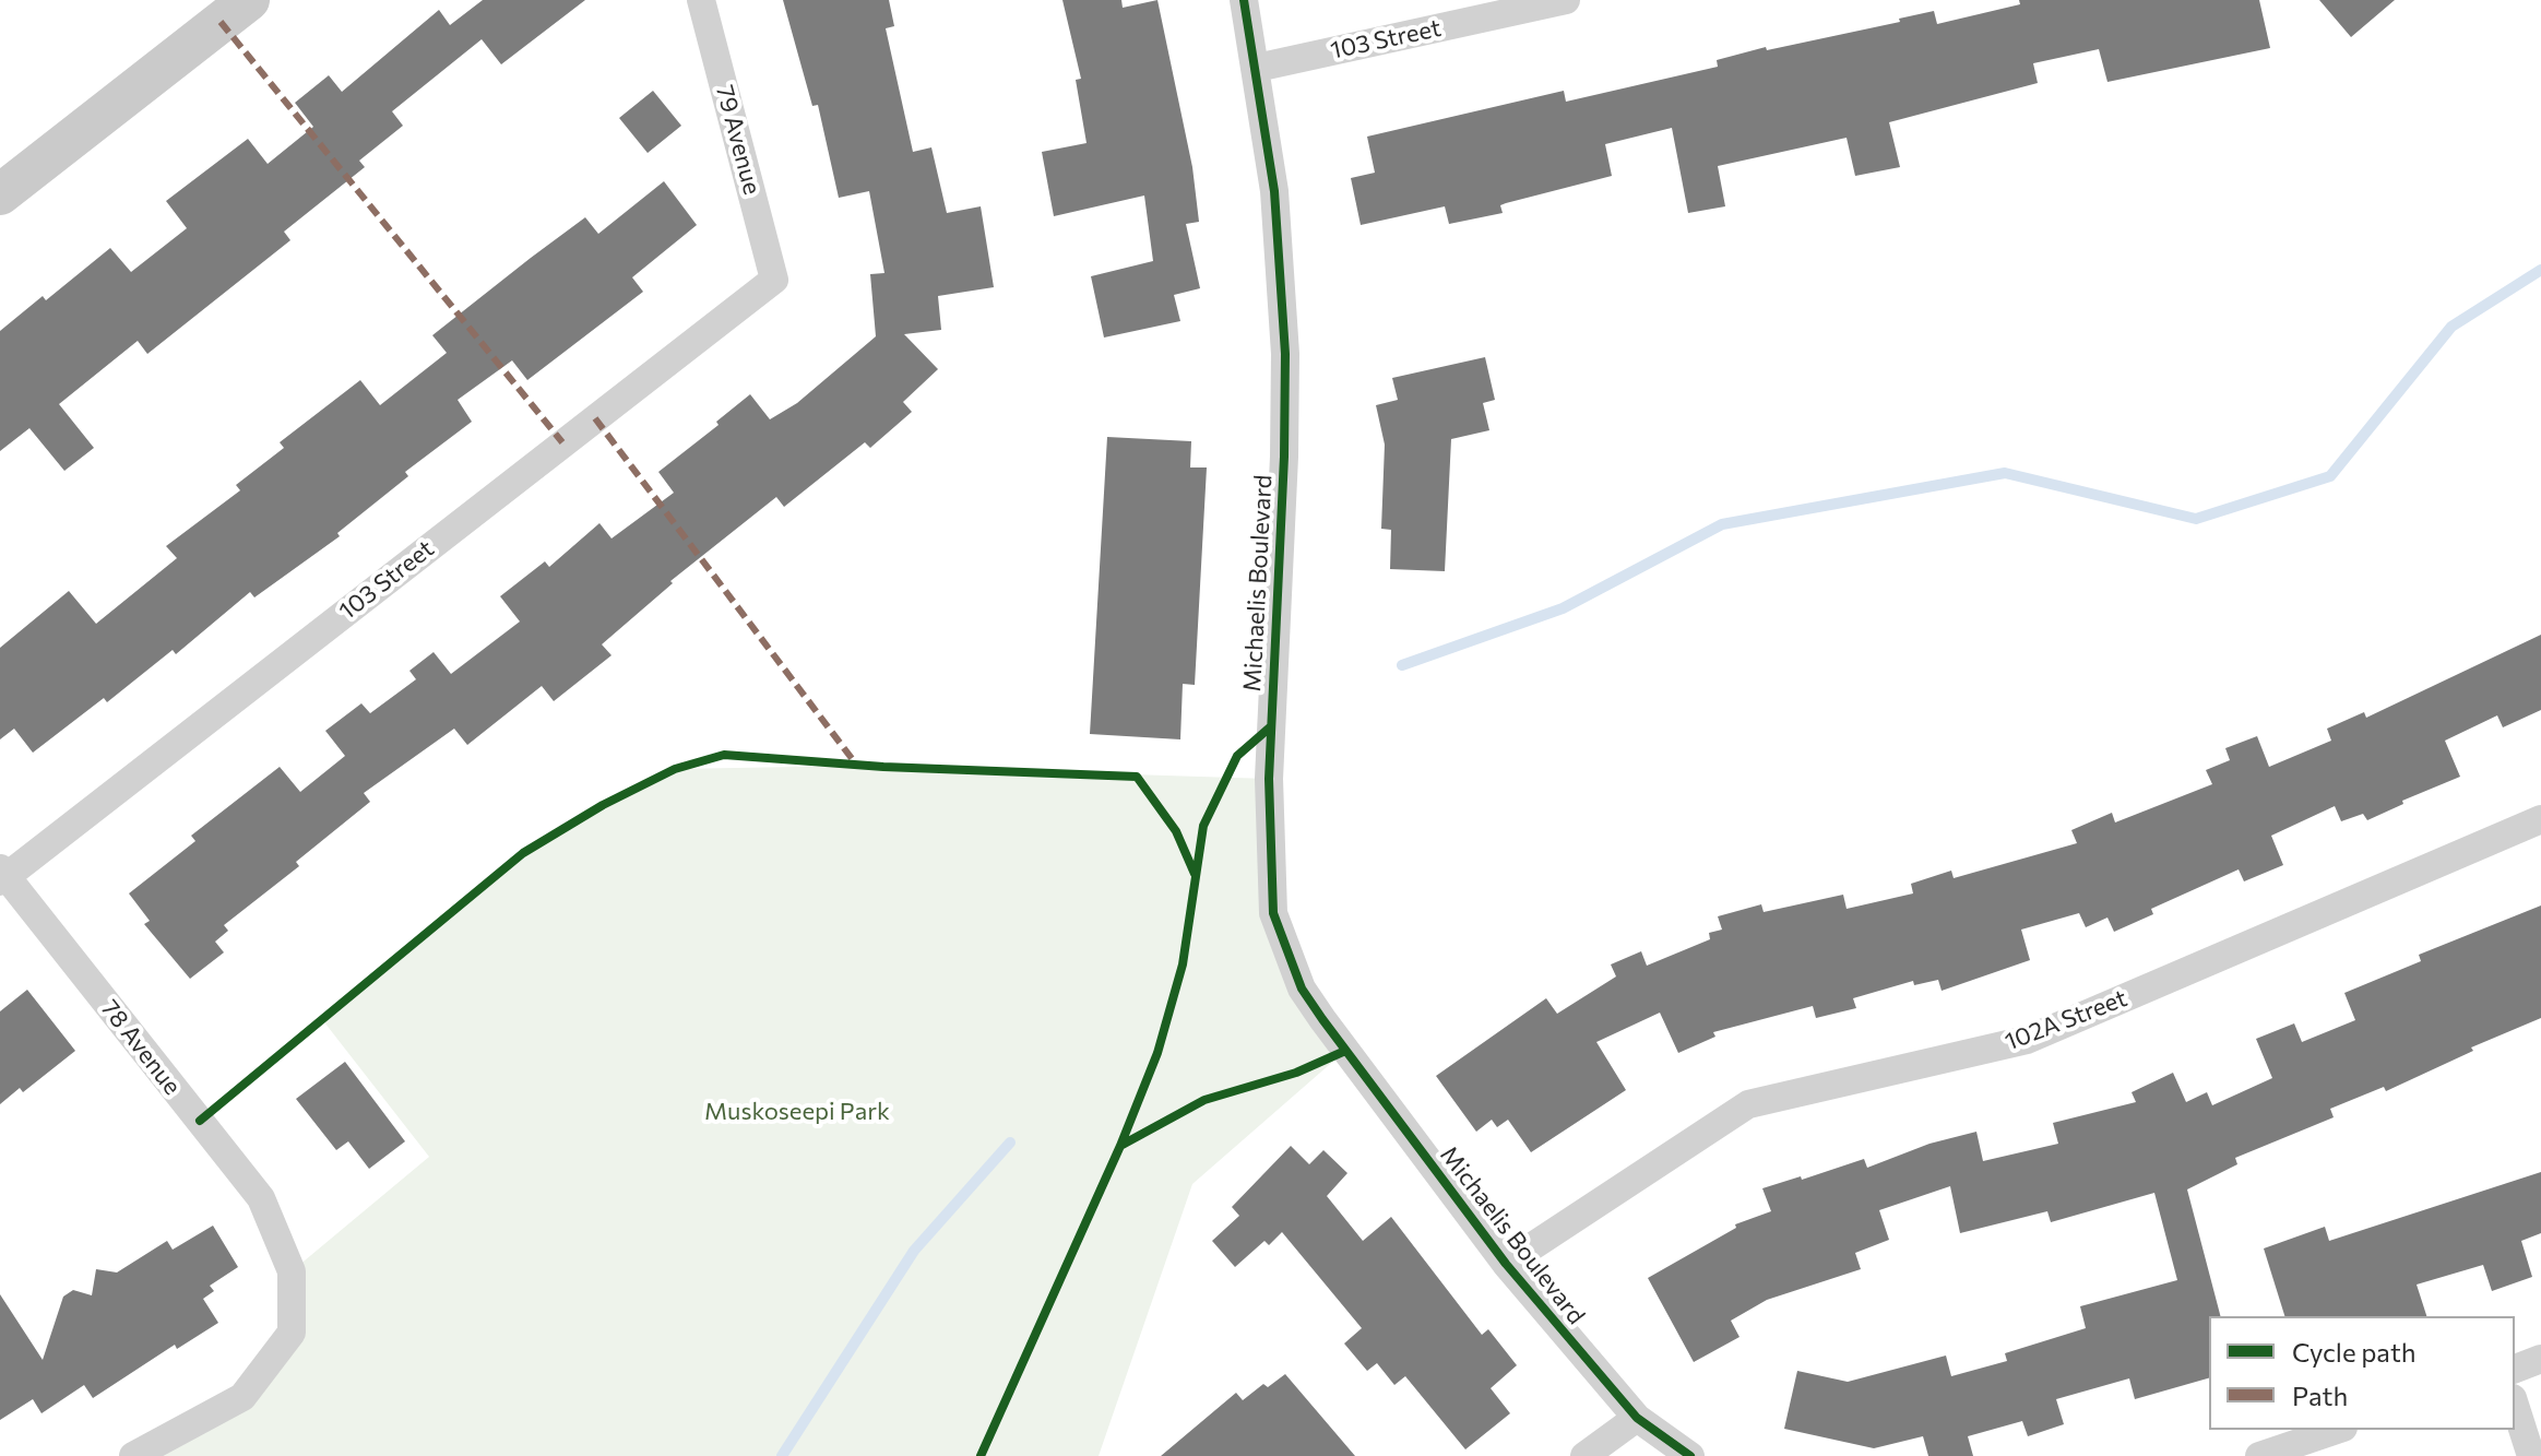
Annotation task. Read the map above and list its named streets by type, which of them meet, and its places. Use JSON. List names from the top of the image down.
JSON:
{
  "streets": {
    "street": [
      "103 Street",
      "79 Avenue",
      "Michaelis Boulevard",
      "102A Street",
      "78 Avenue"
    ]
  },
  "crossings": [
    ["103 Street", "79 Avenue"],
    ["103 Street", "Michaelis Boulevard"],
    ["103 Street", "78 Avenue"],
    ["Michaelis Boulevard", "102A Street"]
  ],
  "parks": ["Muskoseepi Park"],
  "legend": ["Cycle path", "Path"]
}
